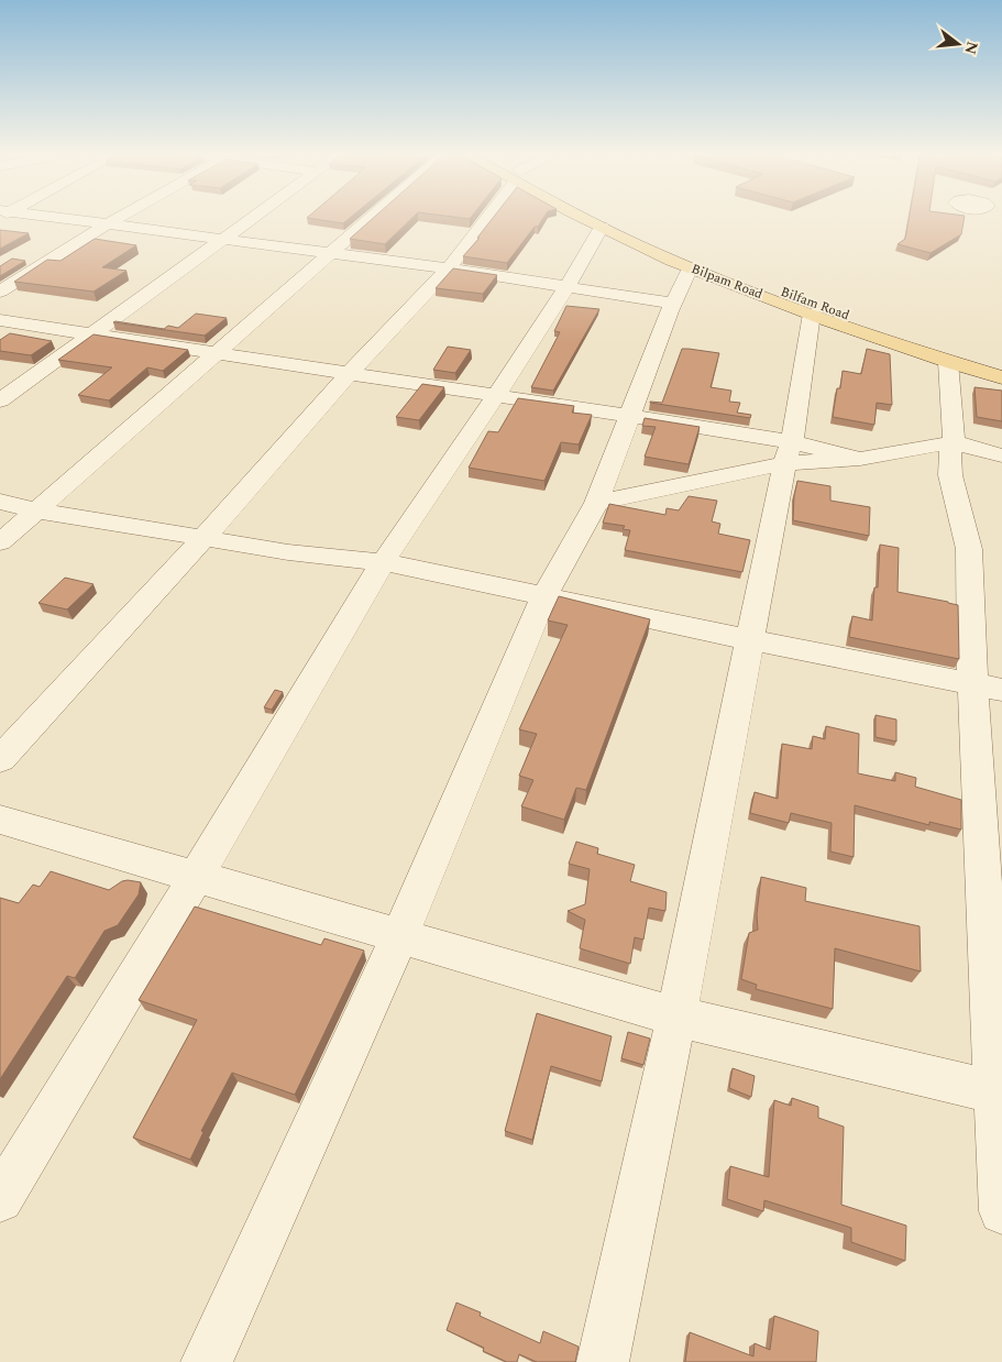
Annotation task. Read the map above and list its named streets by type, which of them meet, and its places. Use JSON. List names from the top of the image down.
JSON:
{
  "streets": {
    "main road": ["Bilpam Road", "Bilfam Road"]
  },
  "north": "right"
}
